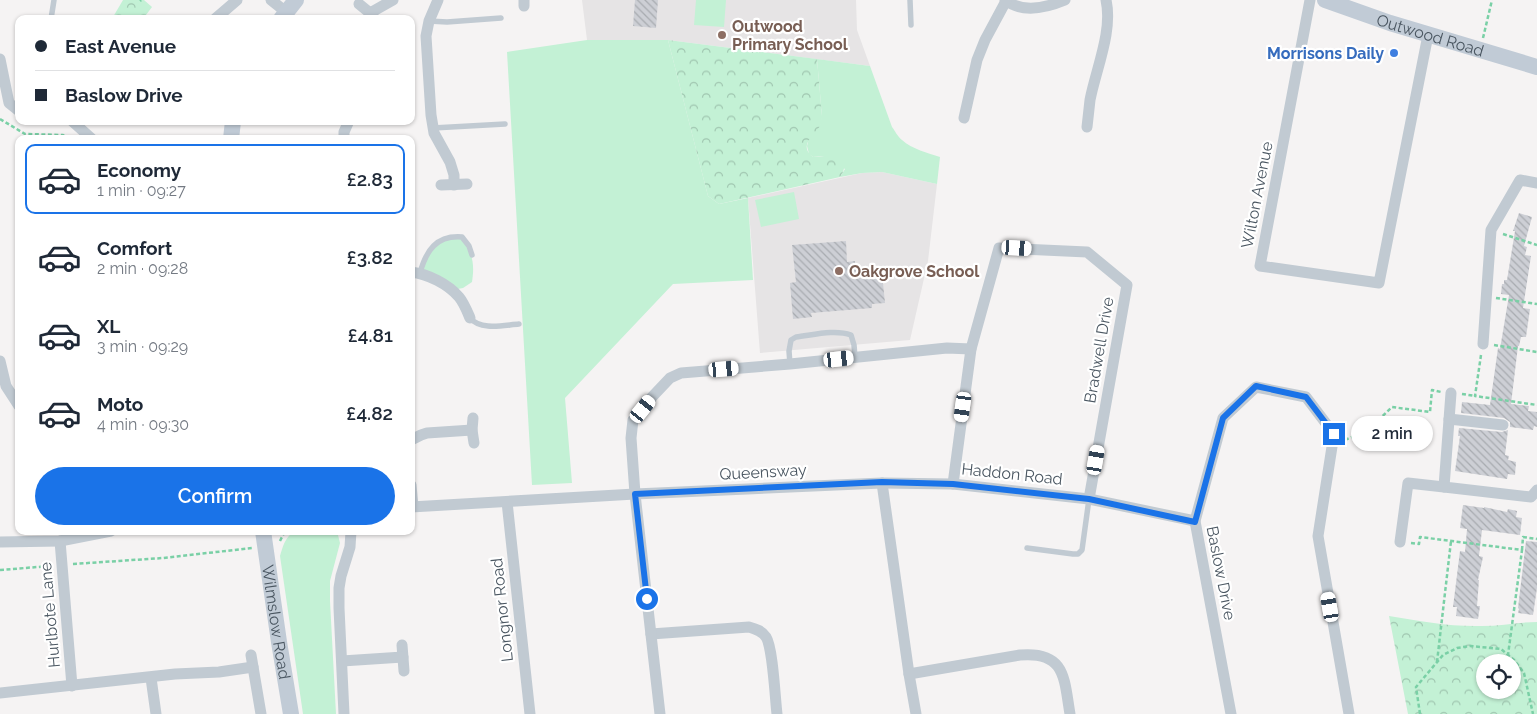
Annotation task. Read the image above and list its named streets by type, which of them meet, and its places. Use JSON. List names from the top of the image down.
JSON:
{
  "streets": {
    "street": [
      "Outwood Road",
      "Wilton Avenue",
      "Bradwell Drive",
      "Queensway",
      "Haddon Road",
      "Baslow Drive",
      "Longnor Road",
      "Hurlbote Lane",
      "Wilmslow Road"
    ]
  },
  "crossings": [
    ["Outwood Road", "Wilton Avenue"],
    ["Bradwell Drive", "Haddon Road"],
    ["Queensway", "Haddon Road"],
    ["Queensway", "Longnor Road"],
    ["Haddon Road", "Baslow Drive"]
  ],
  "places": ["Outwood Primary School", "Morrisons Daily", "Oakgrove School"],
  "page": {
    "banner": ["East Avenue", "Baslow Drive"],
    "list": [
      {
        "name": "Economy",
        "note": "1 min · 09:27",
        "value": "£2.83"
      },
      {
        "name": "Comfort",
        "note": "2 min · 09:28",
        "value": "£3.82"
      },
      {
        "name": "XL",
        "note": "3 min · 09:29",
        "value": "£4.81"
      },
      {
        "name": "Moto",
        "note": "4 min · 09:30",
        "value": "£4.82"
      }
    ],
    "bubble": "2 min",
    "buttons": "Confirm"
  }
}
